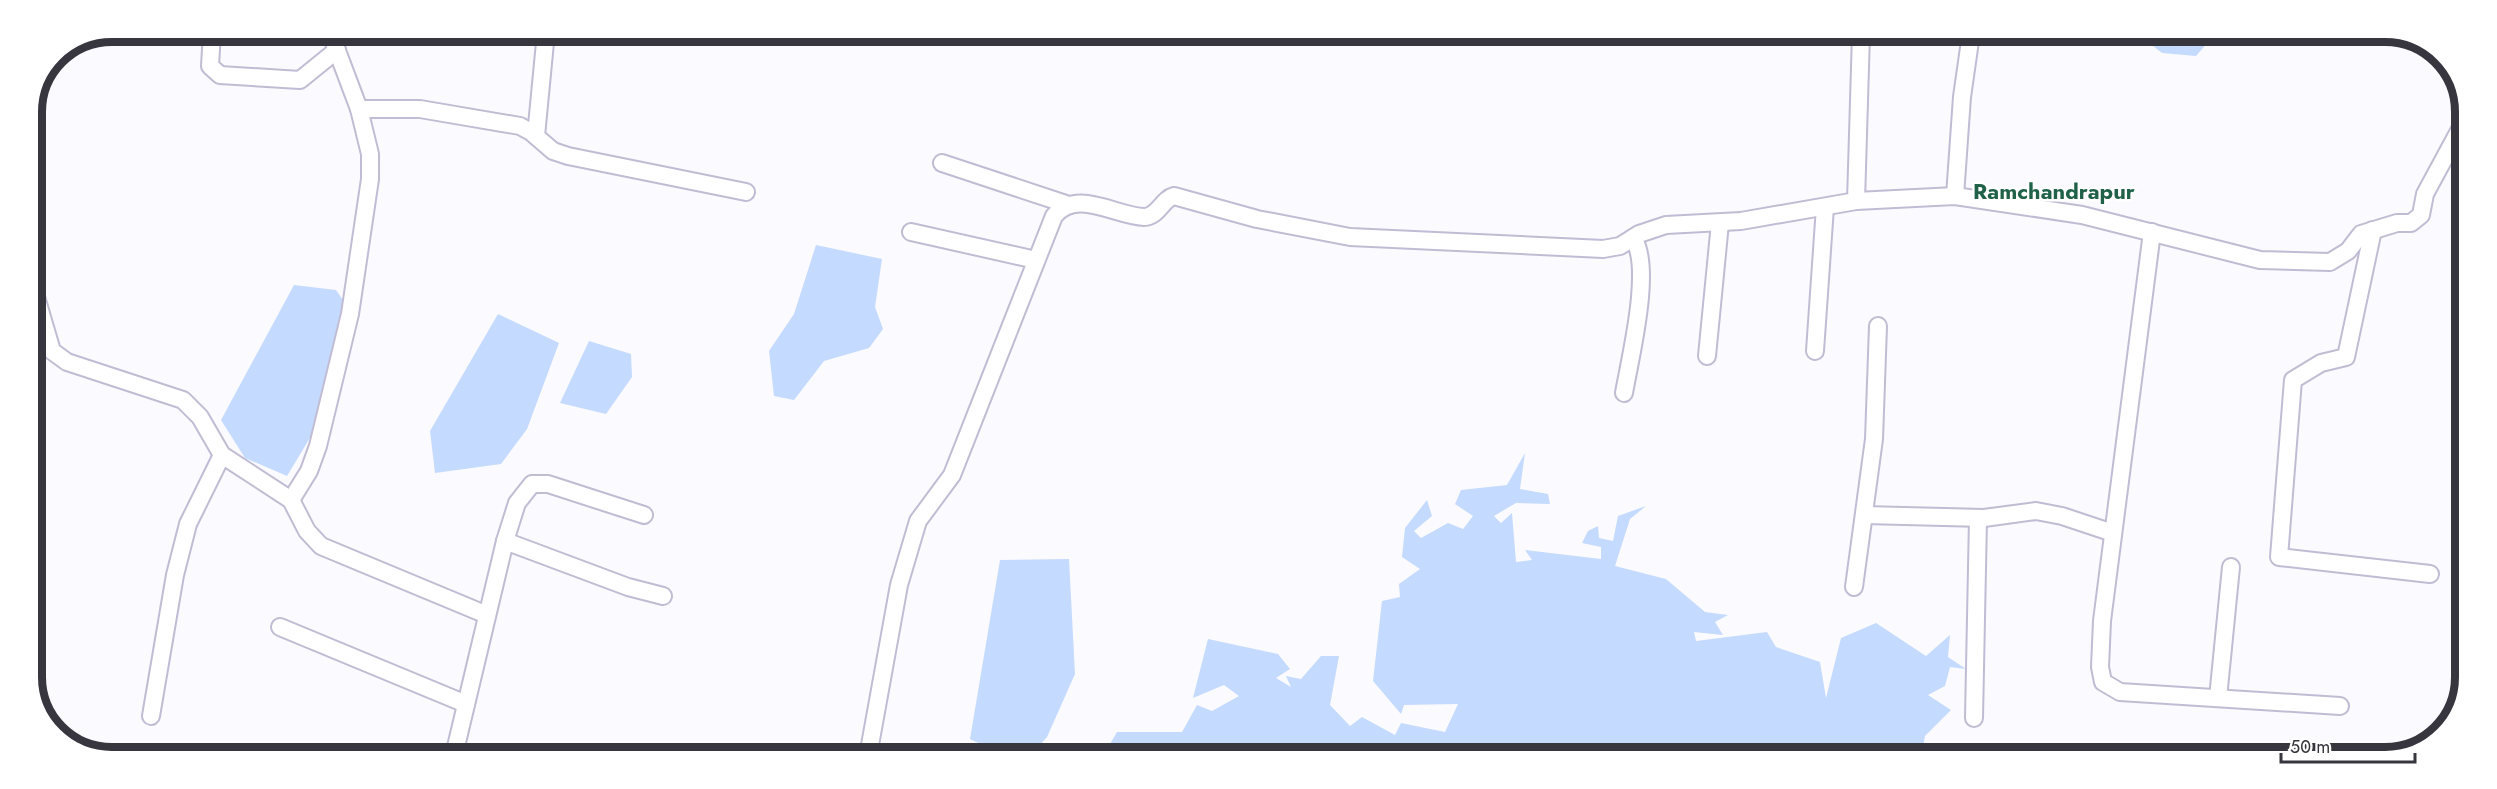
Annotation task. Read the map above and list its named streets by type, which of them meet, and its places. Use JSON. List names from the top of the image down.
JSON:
{
  "districts": ["Ramchandrapur"],
  "scale_bar": "50 m"
}
